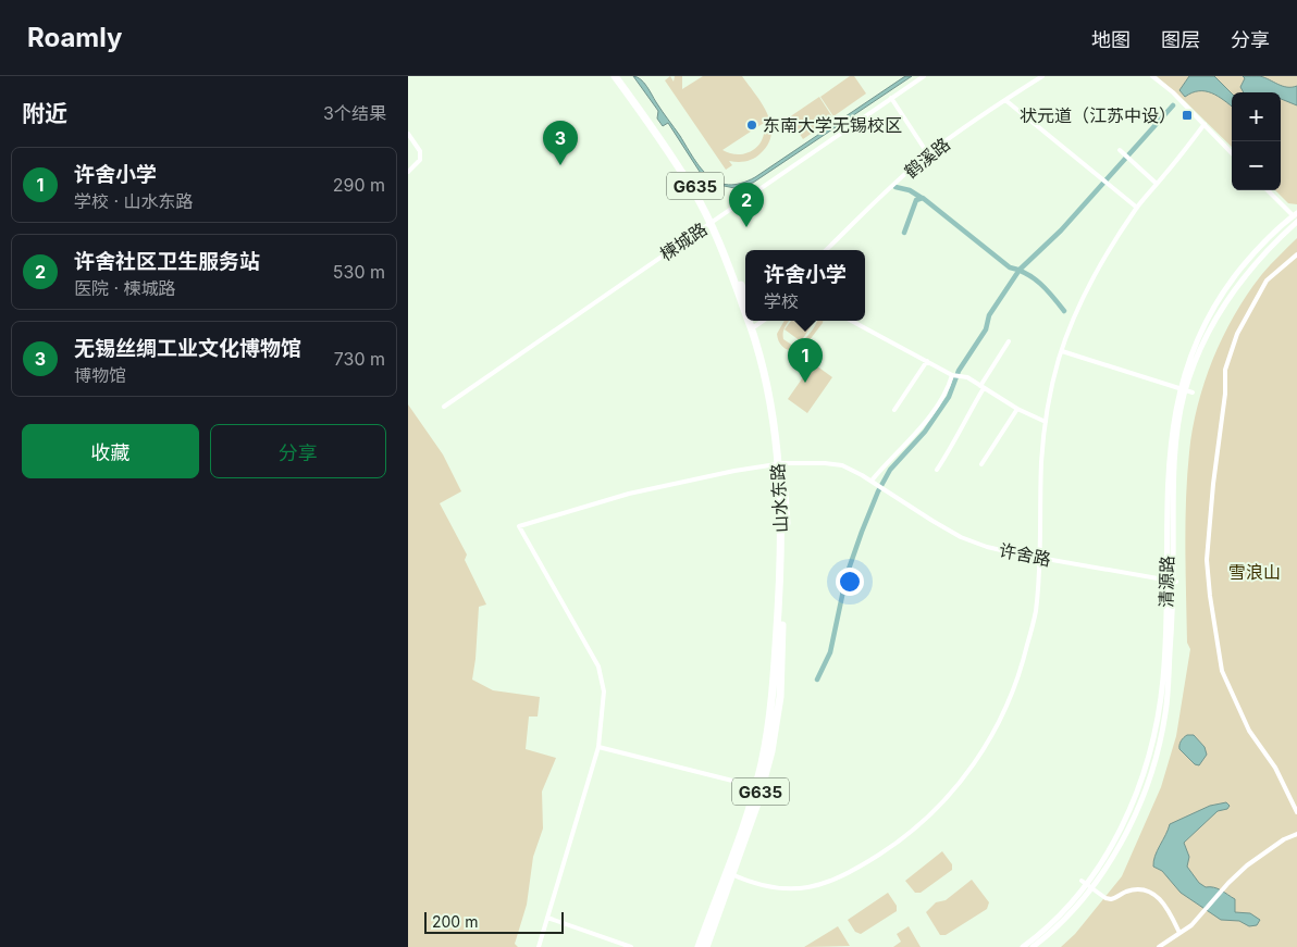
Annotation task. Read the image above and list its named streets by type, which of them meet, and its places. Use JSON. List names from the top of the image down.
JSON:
{
  "streets": {
    "highway": ["G635", "山水东路"],
    "street": [
      "鹤溪路",
      "楝城路",
      "许舍路",
      "清源路"
    ]
  },
  "crossings": [
    ["楝城路", "山水东路"],
    ["山水东路", "许舍路"],
    ["许舍路", "清源路"]
  ],
  "parks": ["雪浪山"],
  "places": {
    "transit": ["状元道（江苏中设）"],
    "other": ["东南大学无锡校区"]
  },
  "scale_bar": "200 m",
  "page": {
    "header": "Roamly",
    "nav": ["地图", "图层", "分享"],
    "heading": ["附近", "3个结果"],
    "map_buttons": ["+", "−"],
    "pins": ["3", "2", "1"],
    "list": [
      {
        "mark": "1",
        "name": "许舍小学",
        "note": "学校 · 山水东路",
        "value": "290 m"
      },
      {
        "mark": "2",
        "name": "许舍社区卫生服务站",
        "note": "医院 · 楝城路",
        "value": "530 m"
      },
      {
        "mark": "3",
        "name": "无锡丝绸工业文化博物馆",
        "note": "博物馆",
        "value": "730 m"
      }
    ],
    "popup": ["许舍小学", "学校"],
    "buttons": ["收藏", "分享"],
    "scale": "200 m"
  }
}
